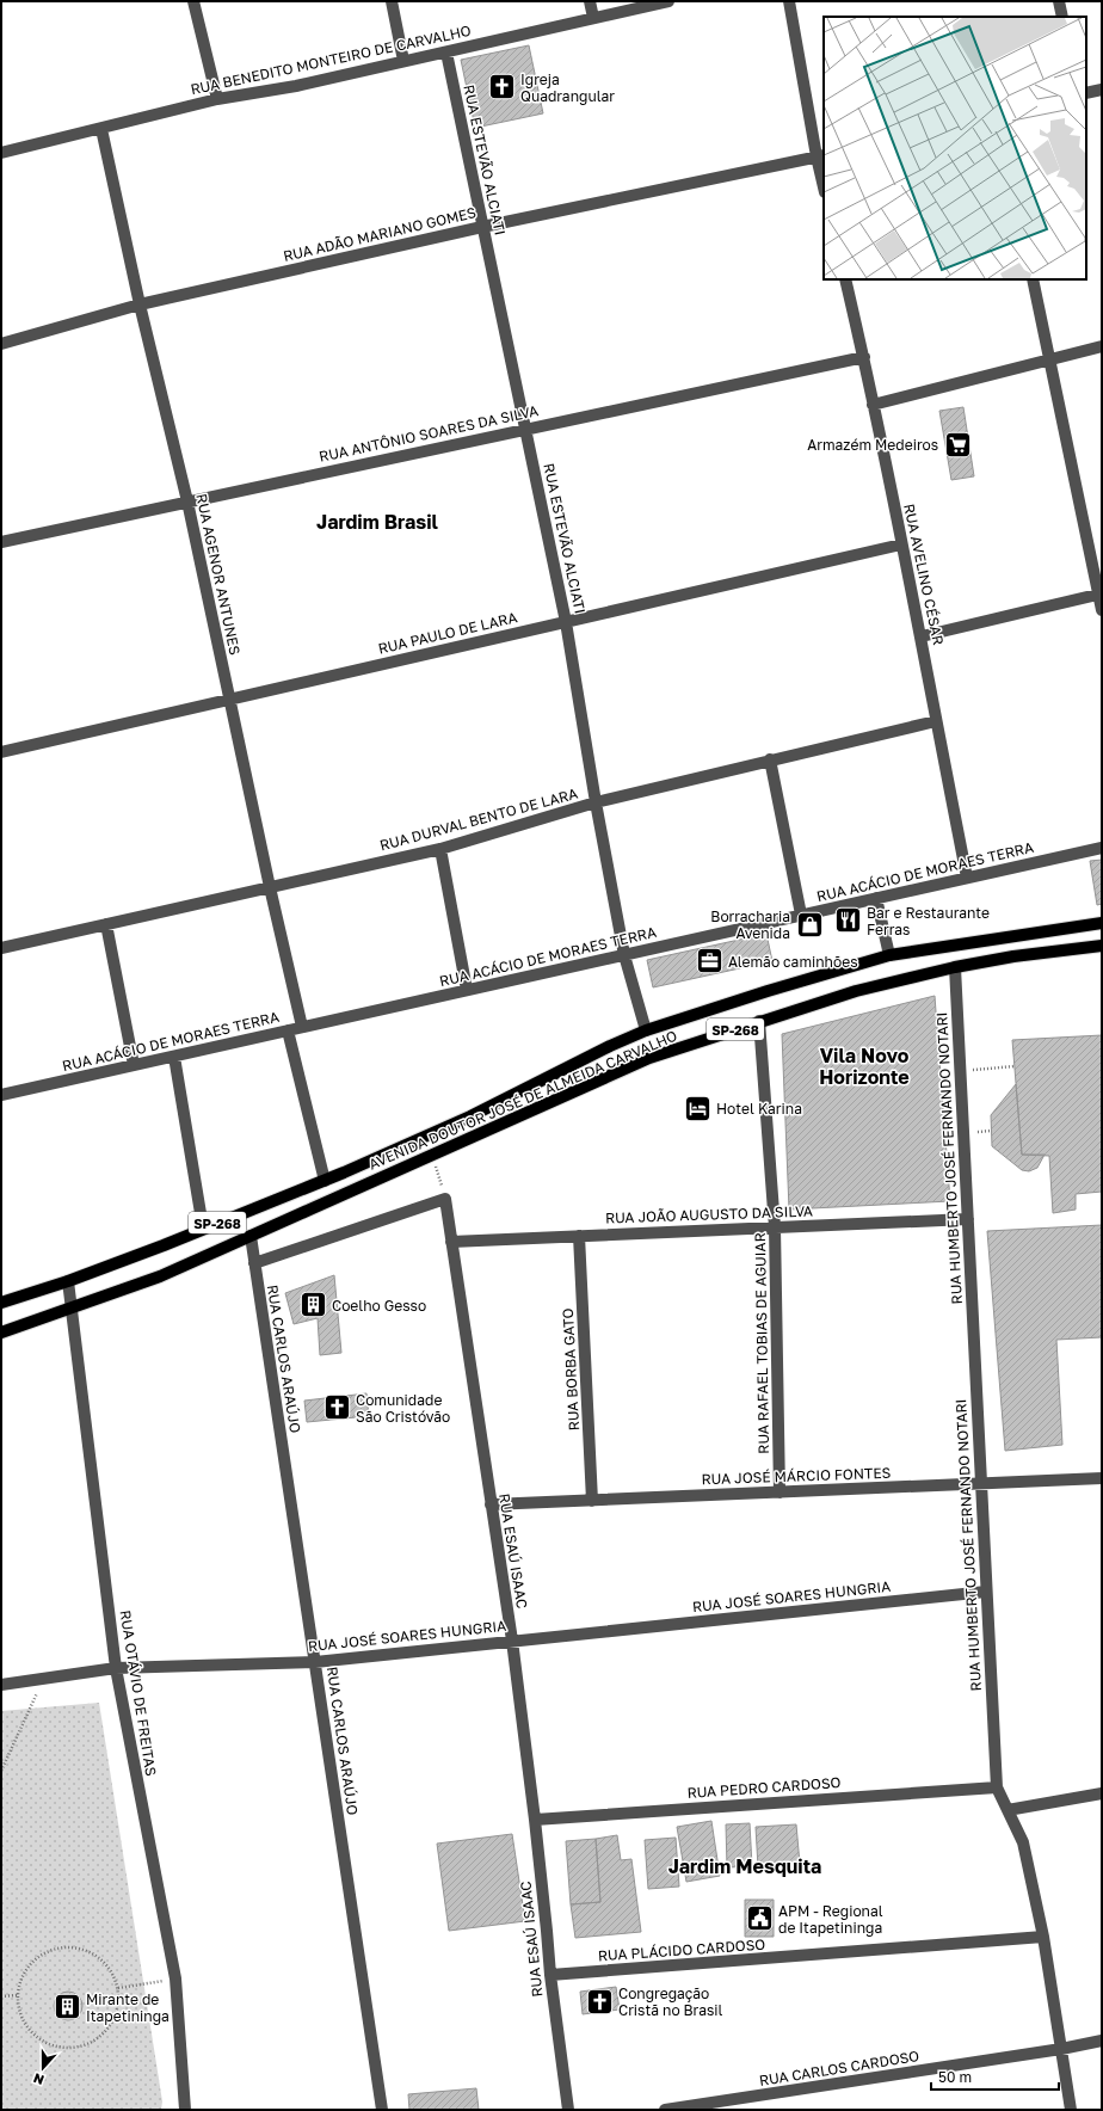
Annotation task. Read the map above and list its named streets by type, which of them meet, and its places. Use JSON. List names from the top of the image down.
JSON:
{
  "streets": {
    "main road": ["SP-268", "AVENIDA DOUTOR JOSÉ DE ALMEIDA CARVALHO"],
    "street": [
      "RUA BENEDITO MONTEIRO DE CARVALHO",
      "RUA ESTEVÃO ALCIATI",
      "RUA ADÃO MARIANO GOMES",
      "RUA ANTÔNIO SOARES DA SILVA",
      "RUA AGENOR ANTUNES",
      "RUA AVELINO CÉSAR",
      "RUA PAULO DE LARA",
      "RUA DURVAL BENTO DE LARA",
      "RUA ACÁCIO DE MORAES TERRA",
      "RUA HUMBERTO JOSÉ FERNANDO NOTARI",
      "RUA JOÃO AUGUSTO DA SILVA",
      "RUA RAFAEL TOBIAS DE AGUIAR",
      "RUA CARLOS ARAÚJO",
      "RUA BORBA GATO",
      "RUA JOSÉ MÁRCIO FONTES",
      "RUA ESAÚ ISAAC",
      "RUA JOSÉ SOARES HUNGRIA",
      "RUA OTÁVIO DE FREITAS",
      "RUA PEDRO CARDOSO",
      "RUA PLÁCIDO CARDOSO",
      "RUA CARLOS CARDOSO"
    ]
  },
  "crossings": [
    ["RUA BENEDITO MONTEIRO DE CARVALHO", "RUA ESTEVÃO ALCIATI"],
    ["RUA BENEDITO MONTEIRO DE CARVALHO", "RUA AGENOR ANTUNES"],
    ["RUA ESTEVÃO ALCIATI", "RUA ADÃO MARIANO GOMES"],
    ["RUA ESTEVÃO ALCIATI", "RUA ANTÔNIO SOARES DA SILVA"],
    ["RUA ESTEVÃO ALCIATI", "RUA PAULO DE LARA"],
    ["RUA ESTEVÃO ALCIATI", "RUA DURVAL BENTO DE LARA"],
    ["RUA ESTEVÃO ALCIATI", "RUA ACÁCIO DE MORAES TERRA"],
    ["RUA ESTEVÃO ALCIATI", "AVENIDA DOUTOR JOSÉ DE ALMEIDA CARVALHO"],
    ["RUA ADÃO MARIANO GOMES", "RUA AGENOR ANTUNES"],
    ["RUA ANTÔNIO SOARES DA SILVA", "RUA AGENOR ANTUNES"],
    ["RUA ANTÔNIO SOARES DA SILVA", "RUA AVELINO CÉSAR"],
    ["RUA AGENOR ANTUNES", "RUA PAULO DE LARA"],
    ["RUA AGENOR ANTUNES", "RUA DURVAL BENTO DE LARA"],
    ["RUA AGENOR ANTUNES", "RUA ACÁCIO DE MORAES TERRA"],
    ["RUA AVELINO CÉSAR", "RUA PAULO DE LARA"],
    ["RUA AVELINO CÉSAR", "RUA DURVAL BENTO DE LARA"],
    ["RUA AVELINO CÉSAR", "RUA ACÁCIO DE MORAES TERRA"],
    ["AVENIDA DOUTOR JOSÉ DE ALMEIDA CARVALHO", "RUA HUMBERTO JOSÉ FERNANDO NOTARI"],
    ["AVENIDA DOUTOR JOSÉ DE ALMEIDA CARVALHO", "RUA RAFAEL TOBIAS DE AGUIAR"],
    ["AVENIDA DOUTOR JOSÉ DE ALMEIDA CARVALHO", "RUA CARLOS ARAÚJO"],
    ["AVENIDA DOUTOR JOSÉ DE ALMEIDA CARVALHO", "RUA OTÁVIO DE FREITAS"],
    ["RUA HUMBERTO JOSÉ FERNANDO NOTARI", "RUA JOÃO AUGUSTO DA SILVA"],
    ["RUA HUMBERTO JOSÉ FERNANDO NOTARI", "RUA JOSÉ MÁRCIO FONTES"],
    ["RUA HUMBERTO JOSÉ FERNANDO NOTARI", "RUA JOSÉ SOARES HUNGRIA"],
    ["RUA HUMBERTO JOSÉ FERNANDO NOTARI", "RUA PEDRO CARDOSO"],
    ["RUA HUMBERTO JOSÉ FERNANDO NOTARI", "RUA PLÁCIDO CARDOSO"],
    ["RUA HUMBERTO JOSÉ FERNANDO NOTARI", "RUA CARLOS CARDOSO"],
    ["RUA JOÃO AUGUSTO DA SILVA", "RUA RAFAEL TOBIAS DE AGUIAR"],
    ["RUA JOÃO AUGUSTO DA SILVA", "RUA BORBA GATO"],
    ["RUA JOÃO AUGUSTO DA SILVA", "RUA ESAÚ ISAAC"],
    ["RUA RAFAEL TOBIAS DE AGUIAR", "RUA JOSÉ MÁRCIO FONTES"],
    ["RUA CARLOS ARAÚJO", "RUA JOSÉ SOARES HUNGRIA"],
    ["RUA BORBA GATO", "RUA JOSÉ MÁRCIO FONTES"],
    ["RUA JOSÉ MÁRCIO FONTES", "RUA ESAÚ ISAAC"],
    ["RUA ESAÚ ISAAC", "RUA JOSÉ SOARES HUNGRIA"],
    ["RUA ESAÚ ISAAC", "RUA PEDRO CARDOSO"],
    ["RUA ESAÚ ISAAC", "RUA PLÁCIDO CARDOSO"],
    ["RUA JOSÉ SOARES HUNGRIA", "RUA OTÁVIO DE FREITAS"]
  ],
  "districts": ["Jardim Brasil", "Vila Novo Horizonte", "Jardim Mesquita"],
  "places": {
    "church": ["Igreja Quadrangular", "Comunidade São Cristóvão", "Congregação Cristã no Brasil"],
    "supermarket": ["Armazém Medeiros"],
    "restaurant": ["Bar e Restaurante Ferras"],
    "shop": ["Borracharia Avenida"],
    "office": ["Alemão caminhões"],
    "hotel": ["Hotel Karina"],
    "building": ["Coelho Gesso", "Mirante de Itapetininga"],
    "public building": ["APM - Regional de Itapetininga"]
  },
  "scale_bar": "50 m",
  "north": "bottom"
}
